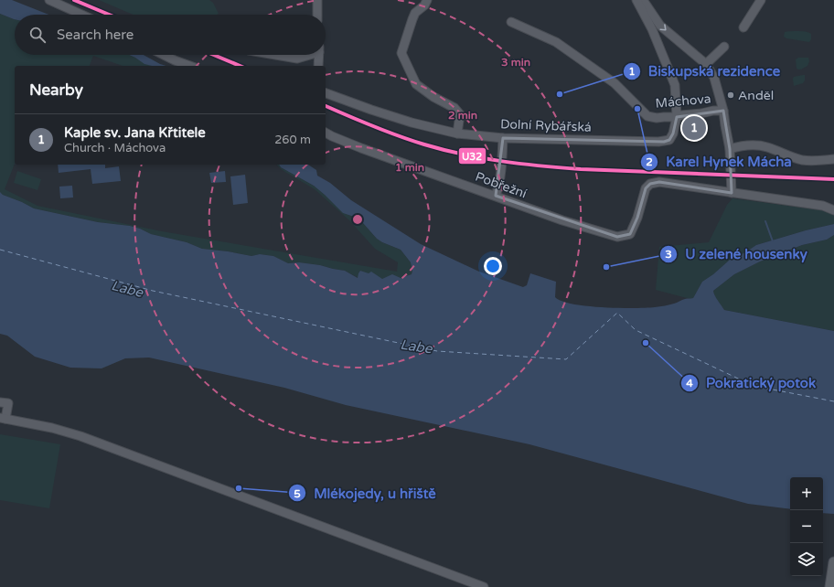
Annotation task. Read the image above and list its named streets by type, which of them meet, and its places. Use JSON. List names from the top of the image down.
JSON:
{
  "streets": {
    "street": ["Máchova", "Dolní Rybářská", "Pobřežní"]
  },
  "crossings": [
    ["Máchova", "Dolní Rybářská"]
  ],
  "water": ["Labe"],
  "places": [
    "Biskupská rezidence",
    "Anděl",
    "Karel Hynek Mácha",
    "U zelené housenky",
    "Pokratický potok",
    "Mlékojedy, u hřiště"
  ],
  "lines": ["transit line U32"],
  "page": {
    "search": "Search here",
    "heading": "Nearby",
    "list": [
      {
        "mark": "1",
        "name": "Kaple sv. Jana Křtitele",
        "note": "Church · Máchova",
        "value": "260 m"
      }
    ],
    "pins": "1",
    "map_buttons": ["+", "−"]
  },
  "rings": ["3 min", "2 min", "1 min"]
}
